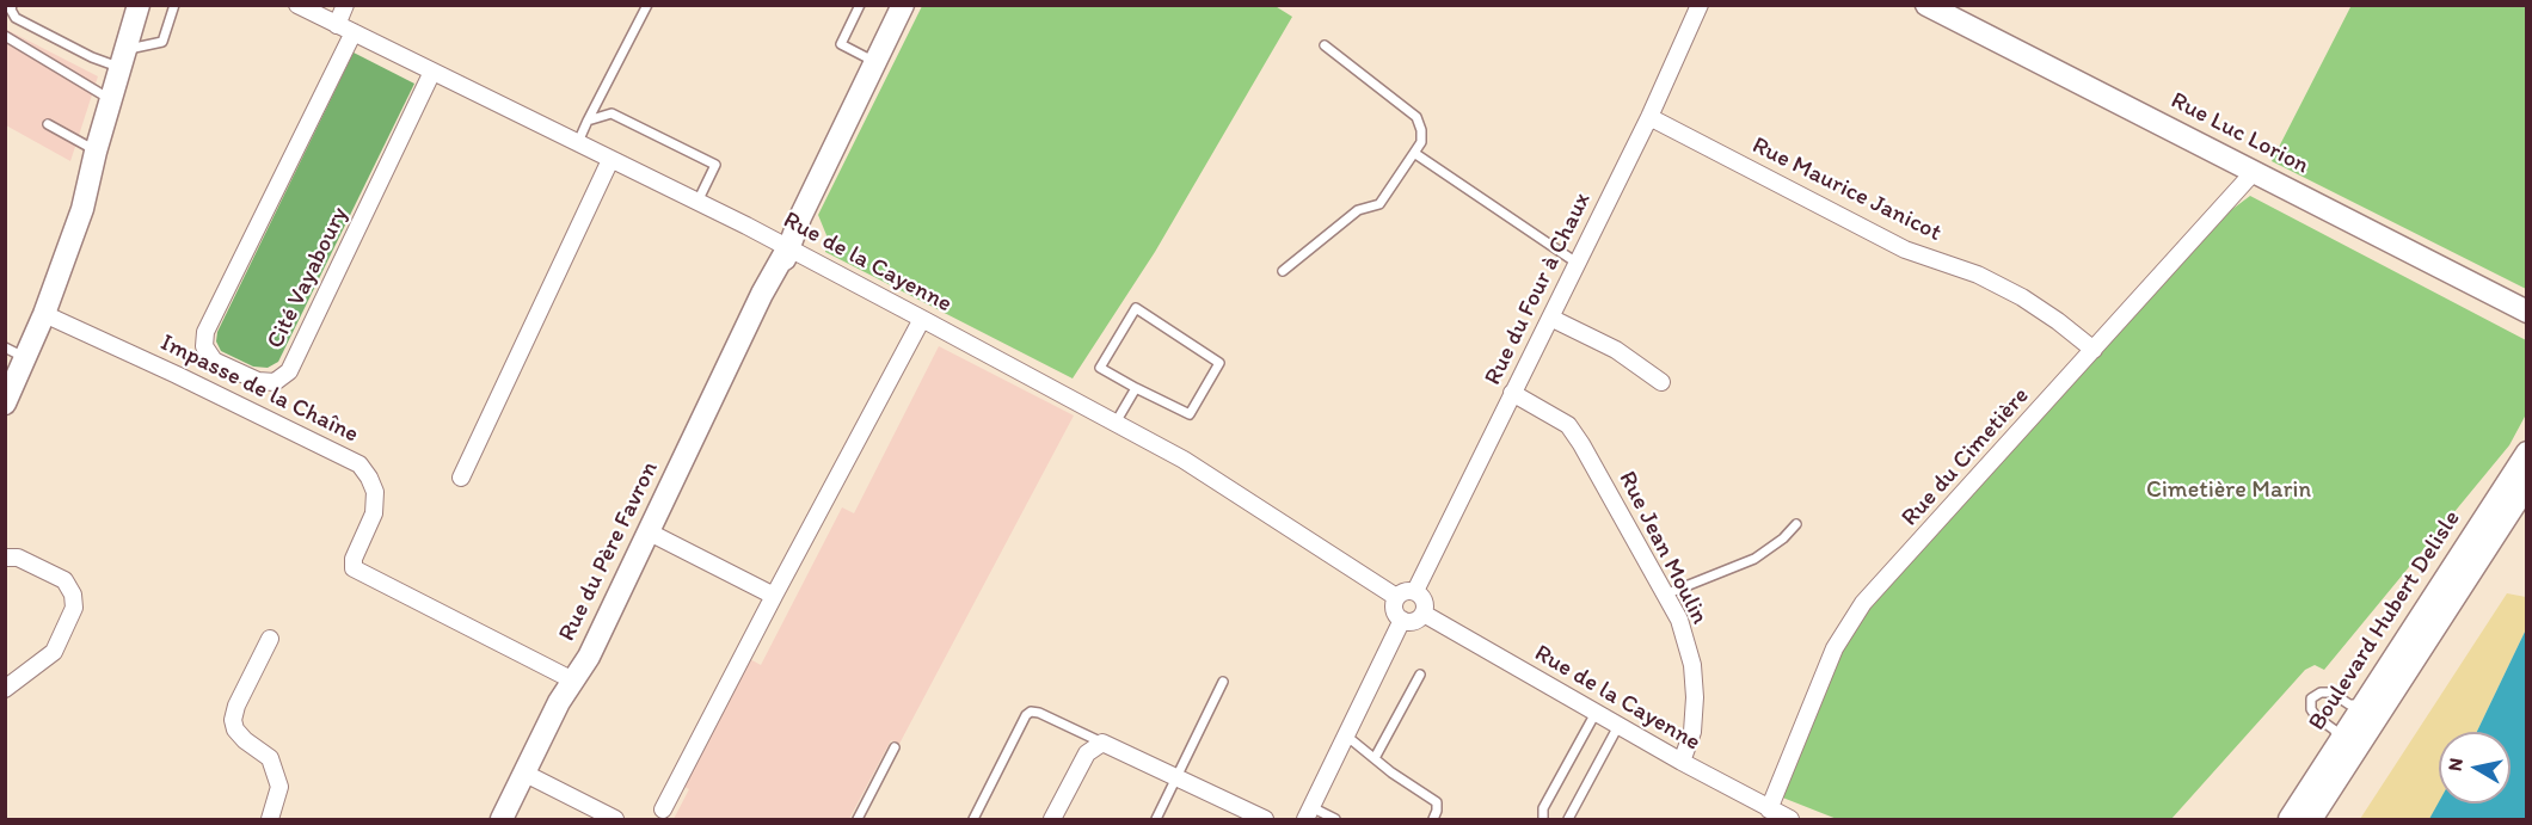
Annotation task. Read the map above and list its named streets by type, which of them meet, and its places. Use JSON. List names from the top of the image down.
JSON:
{
  "streets": {
    "street": [
      "Rue Luc Lorion",
      "Rue Maurice Janicot",
      "Rue de la Cayenne",
      "Cité Vayaboury",
      "Rue du Four à Chaux",
      "Impasse de la Chaîne",
      "Rue du Cimetière",
      "Rue Jean Moulin",
      "Rue du Père Favron",
      "Boulevard Hubert Delisle"
    ]
  },
  "crossings": [
    ["Rue Luc Lorion", "Rue du Cimetière"],
    ["Rue Maurice Janicot", "Rue du Four à Chaux"],
    ["Rue Maurice Janicot", "Rue du Cimetière"],
    ["Rue de la Cayenne", "Cité Vayaboury"],
    ["Rue de la Cayenne", "Rue du Four à Chaux"],
    ["Rue de la Cayenne", "Rue du Cimetière"],
    ["Rue de la Cayenne", "Rue Jean Moulin"],
    ["Rue de la Cayenne", "Rue du Père Favron"],
    ["Rue du Four à Chaux", "Rue Jean Moulin"],
    ["Impasse de la Chaîne", "Rue du Père Favron"]
  ],
  "parks": ["Cimetière Marin"],
  "north": "left"
}
